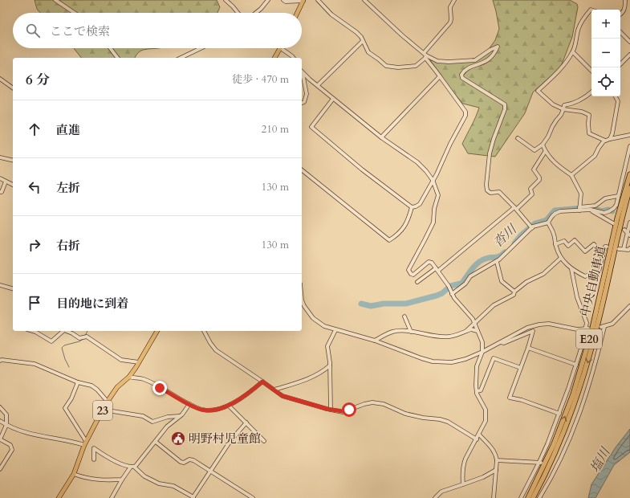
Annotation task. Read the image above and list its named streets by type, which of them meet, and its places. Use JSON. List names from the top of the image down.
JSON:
{
  "streets": {
    "highway": ["中央自動車道", "E20"],
    "main road": ["23"]
  },
  "water": ["沓川", "塩川"],
  "places": {
    "public building": ["明野村児童館"]
  },
  "page": {
    "map_buttons": ["+", "−"],
    "search": "ここで検索",
    "heading": ["6 分", "徒歩 · 470 m"],
    "list": [
      ["直進", "210 m"],
      ["左折", "130 m"],
      ["右折", "130 m"],
      "目的地に到着"
    ]
  }
}
